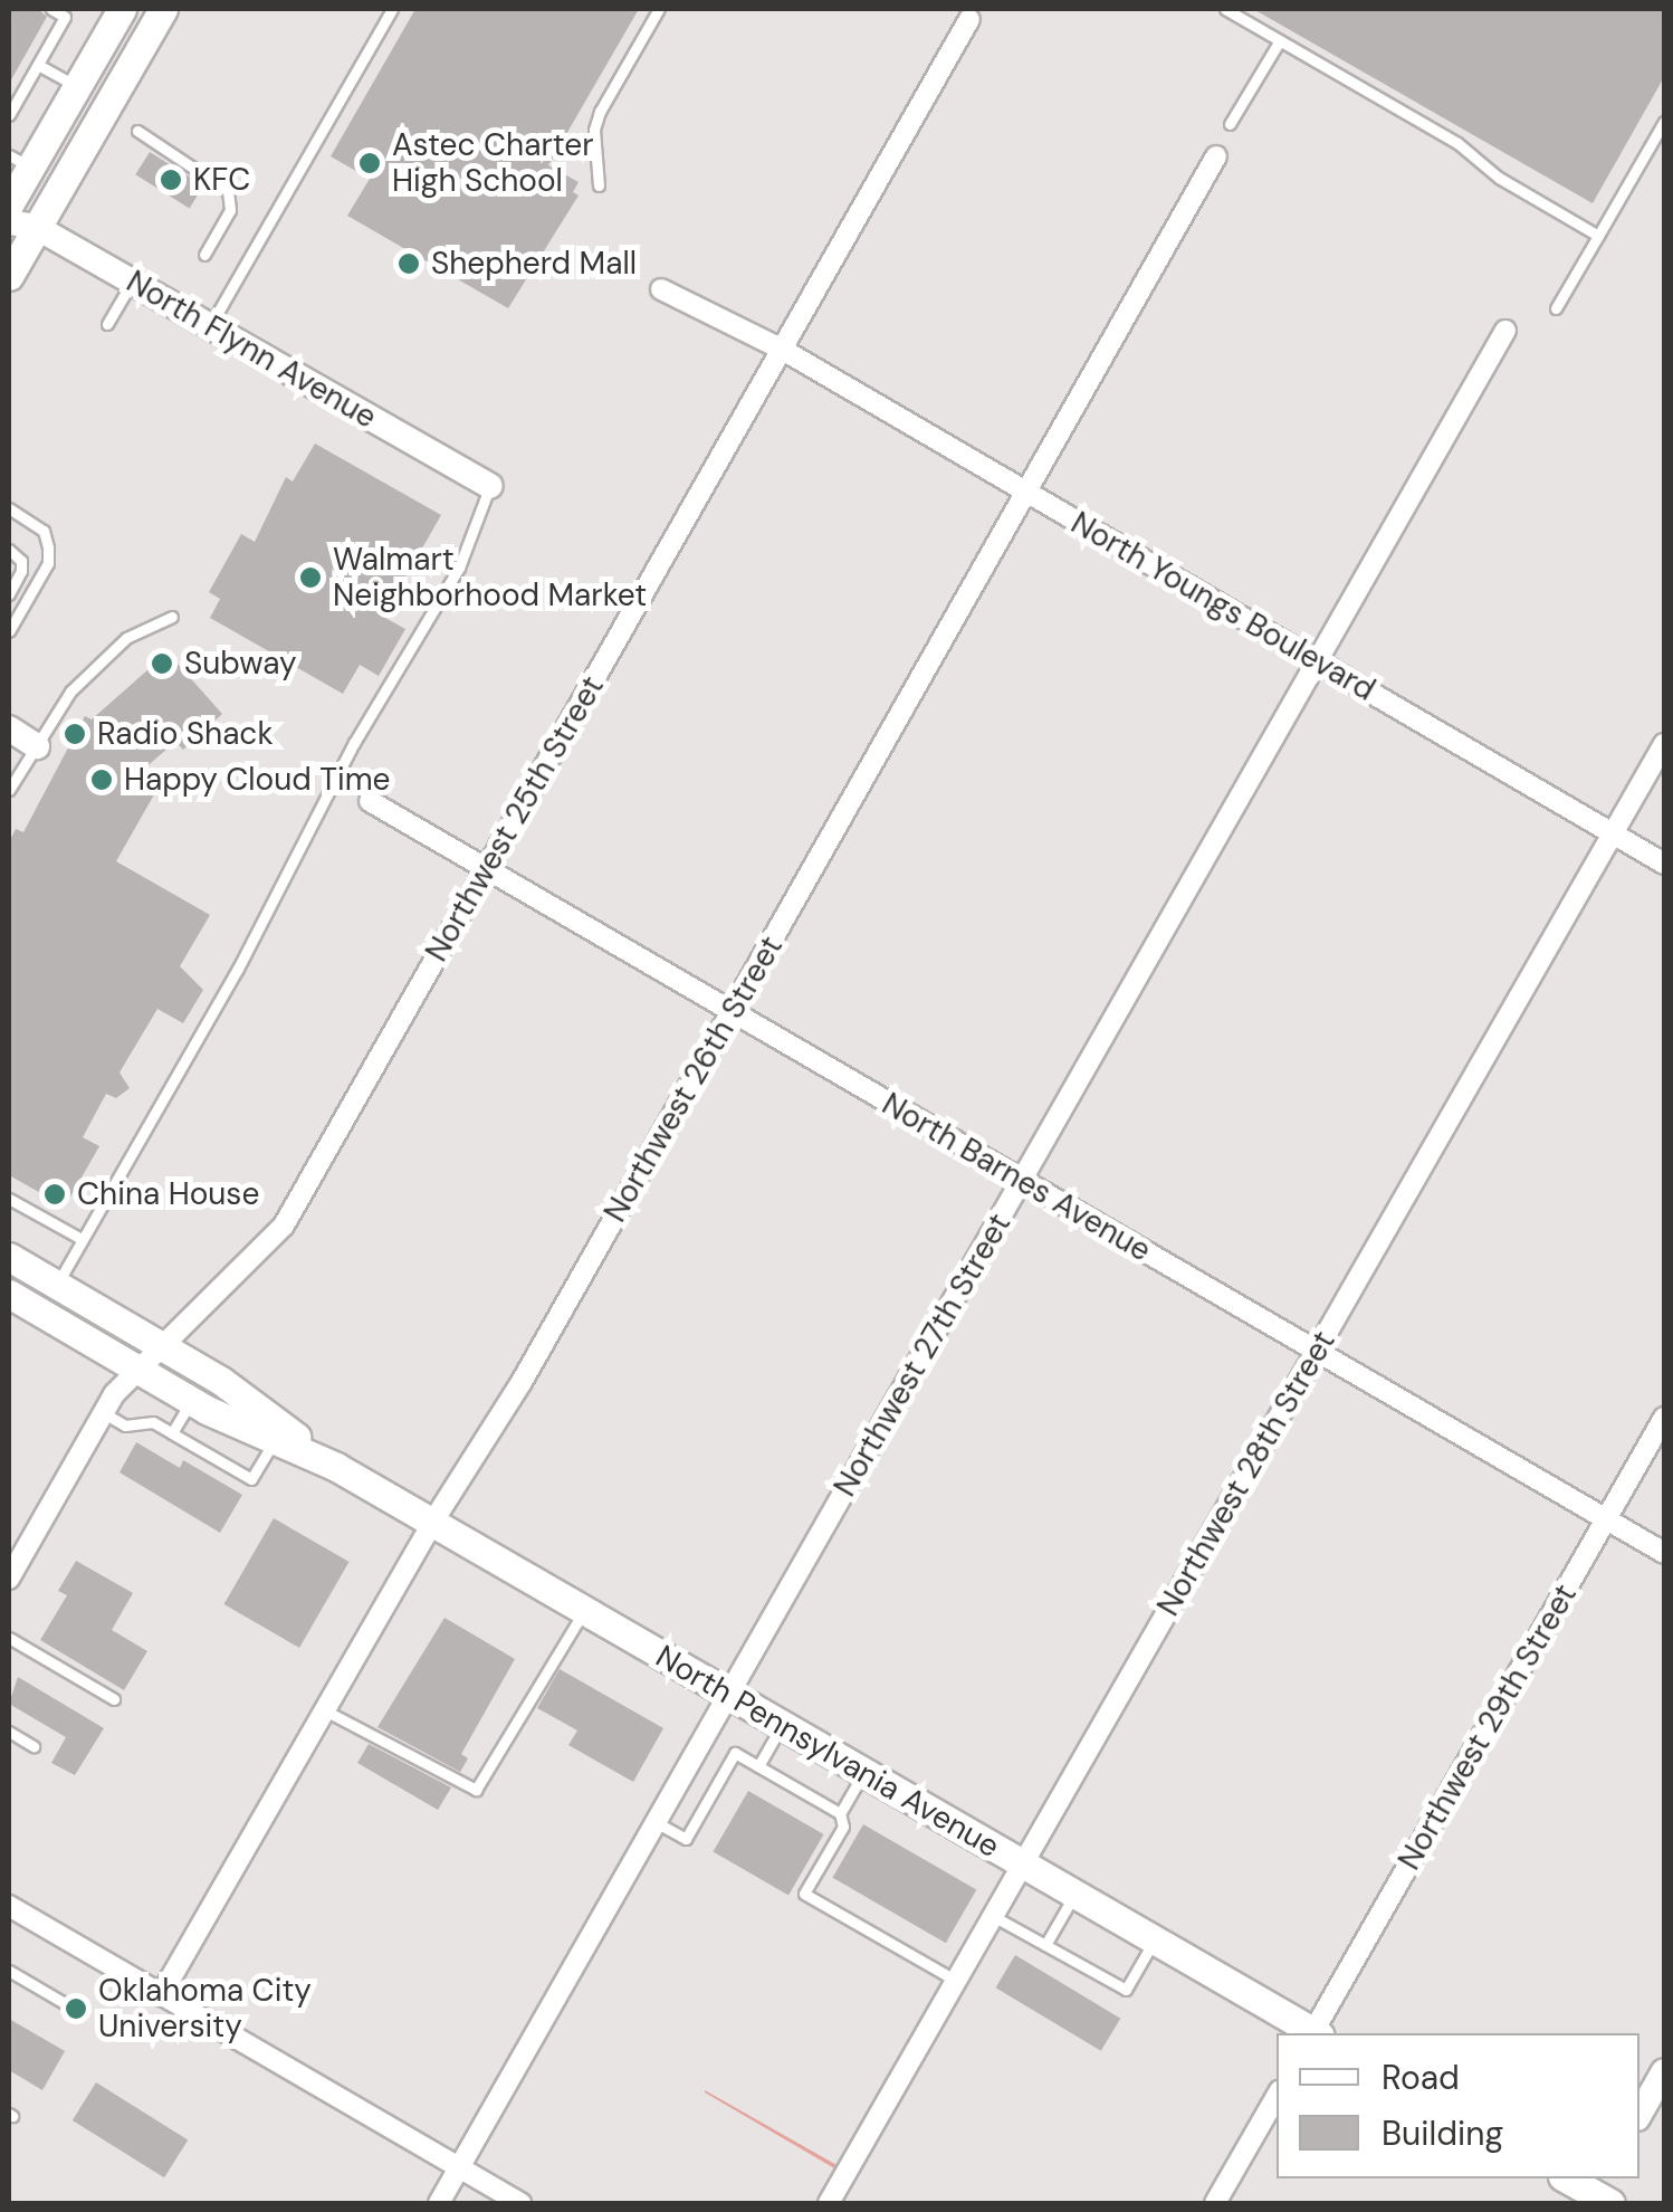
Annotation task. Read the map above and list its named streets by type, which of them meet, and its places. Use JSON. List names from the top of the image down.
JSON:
{
  "streets": {
    "main road": ["North Pennsylvania Avenue"],
    "street": [
      "North Flynn Avenue",
      "North Youngs Boulevard",
      "Northwest 25th Street",
      "Northwest 26th Street",
      "North Barnes Avenue",
      "Northwest 27th Street",
      "Northwest 28th Street",
      "Northwest 29th Street"
    ]
  },
  "crossings": [
    ["North Youngs Boulevard", "Northwest 25th Street"],
    ["North Youngs Boulevard", "Northwest 26th Street"],
    ["North Youngs Boulevard", "Northwest 27th Street"],
    ["North Youngs Boulevard", "Northwest 28th Street"],
    ["Northwest 25th Street", "North Barnes Avenue"],
    ["Northwest 25th Street", "North Pennsylvania Avenue"],
    ["Northwest 26th Street", "North Barnes Avenue"],
    ["Northwest 26th Street", "North Pennsylvania Avenue"],
    ["North Barnes Avenue", "Northwest 27th Street"],
    ["North Barnes Avenue", "Northwest 28th Street"],
    ["North Barnes Avenue", "Northwest 29th Street"],
    ["Northwest 27th Street", "North Pennsylvania Avenue"],
    ["Northwest 28th Street", "North Pennsylvania Avenue"]
  ],
  "places": [
    "Astec Charter High School",
    "KFC",
    "Shepherd Mall",
    "Walmart Neighborhood Market",
    "Subway",
    "Radio Shack",
    "Happy Cloud Time",
    "China House",
    "Oklahoma City University"
  ],
  "legend": ["Road", "Building"]
}
